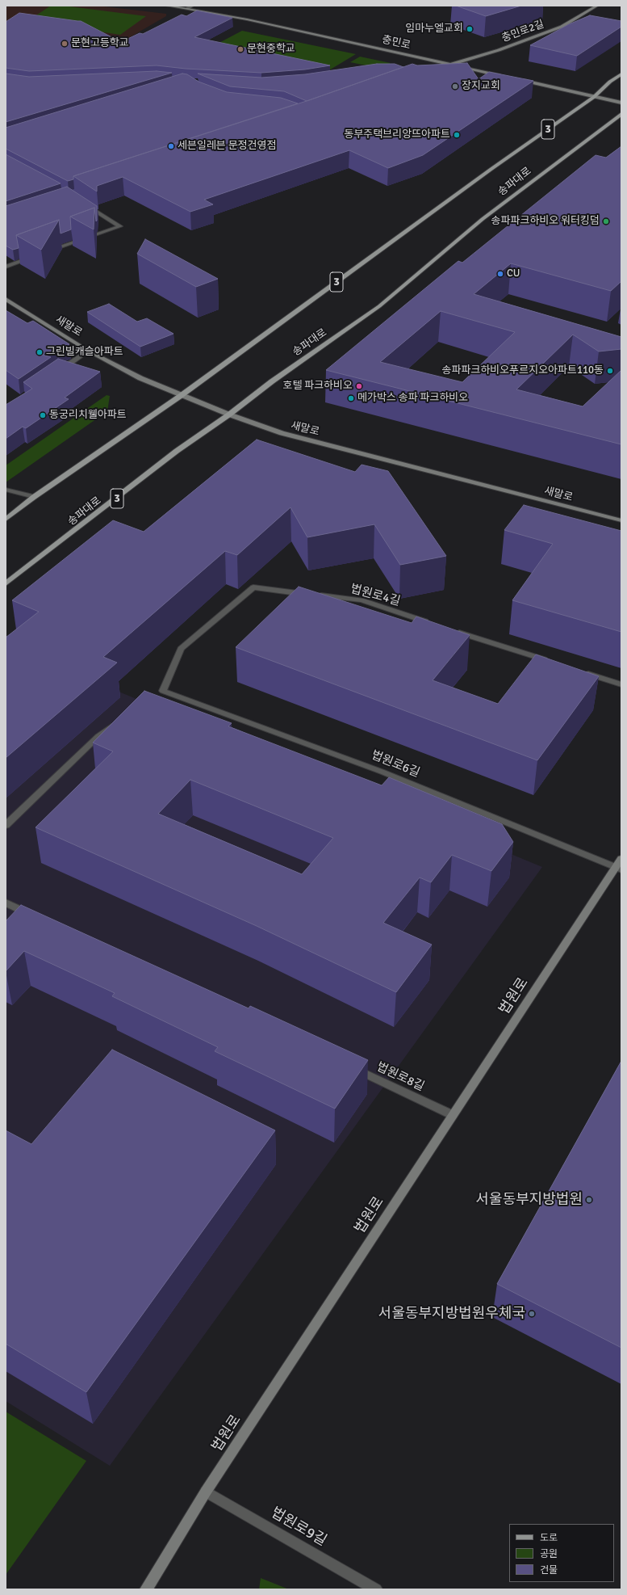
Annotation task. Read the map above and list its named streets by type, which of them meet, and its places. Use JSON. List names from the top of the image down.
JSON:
{
  "streets": {
    "main road": ["3", "송파대로"],
    "street": [
      "충민로2길",
      "충민로",
      "새말로",
      "법원로4길",
      "법원로6길",
      "법원로",
      "법원로8길",
      "법원로9길"
    ]
  },
  "crossings": [
    ["충민로2길", "충민로"],
    ["송파대로", "새말로"],
    ["법원로4길", "법원로6길"],
    ["법원로6길", "법원로"],
    ["법원로", "법원로8길"],
    ["법원로", "법원로9길"]
  ],
  "places": [
    "임마누엘교회",
    "문현고등학교",
    "문현중학교",
    "장지교회",
    "동부주택브리앙뜨아파트",
    "세븐일레븐 문정건영점",
    "송파파크하비오 워터킹덤",
    "CU",
    "그린빌캐슬아파트",
    "송파파크하비오푸르지오아파트110동",
    "호텔 파크하비오",
    "메가박스 송파 파크하비오",
    "동궁리치웰아파트",
    "서울동부지방법원",
    "서울동부지방법원우체국"
  ],
  "legend": ["도로", "공원", "건물"]
}
